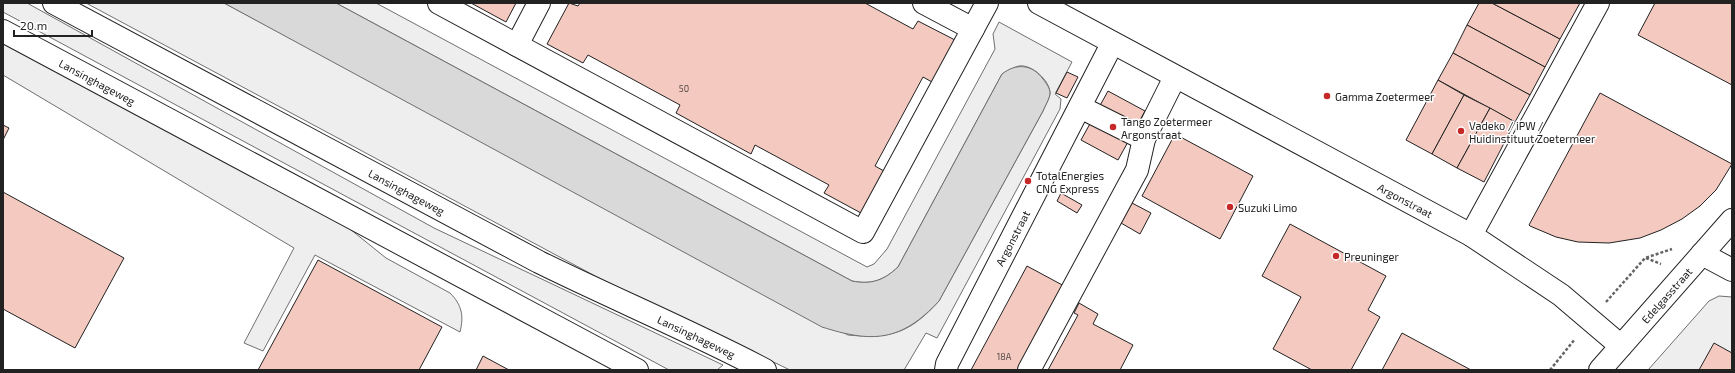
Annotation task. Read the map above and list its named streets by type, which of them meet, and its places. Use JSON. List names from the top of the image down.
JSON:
{
  "streets": {
    "street": ["Lansinghageweg", "Argonstraat", "Edelgasstraat"]
  },
  "crossings": [
    ["Argonstraat", "Edelgasstraat"]
  ],
  "places": [
    "Gamma Zoetermeer",
    "Tango Zoetermeer Argonstraat",
    "Vadeko / iPW / Huidinstituut Zoetermeer",
    "TotalEnergies CNG Express",
    "Suzuki Limo",
    "Preuninger"
  ],
  "house_numbers": ["50", "18A"],
  "scale_bar": "20 m"
}
